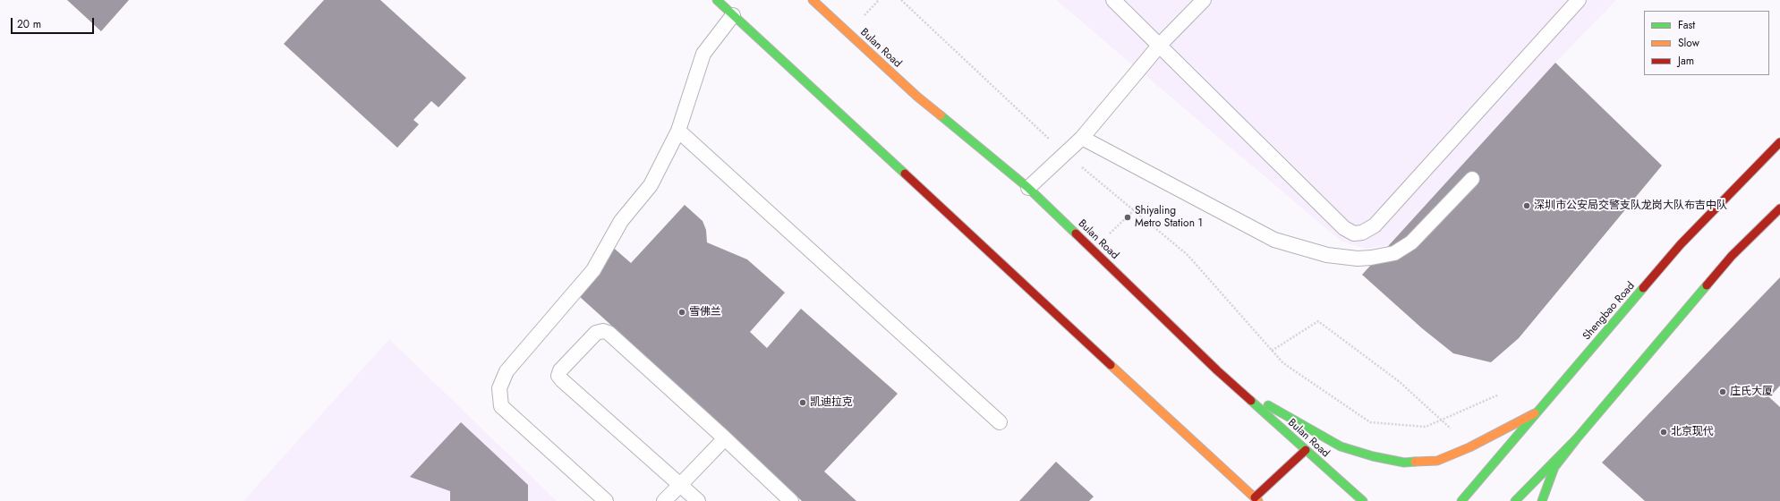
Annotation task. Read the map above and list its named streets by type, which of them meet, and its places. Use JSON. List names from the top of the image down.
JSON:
{
  "streets": {
    "main road": ["Bulan Road", "Shengbao Road"]
  },
  "places": [
    "深圳市公安局交警支队龙岗大队布吉中队",
    "Shiyaling Metro Station 1",
    "雪佛兰",
    "庄氏大厦",
    "凯迪拉克",
    "北京现代"
  ],
  "legend": ["Fast", "Slow", "Jam"],
  "scale_bar": "20 m"
}
